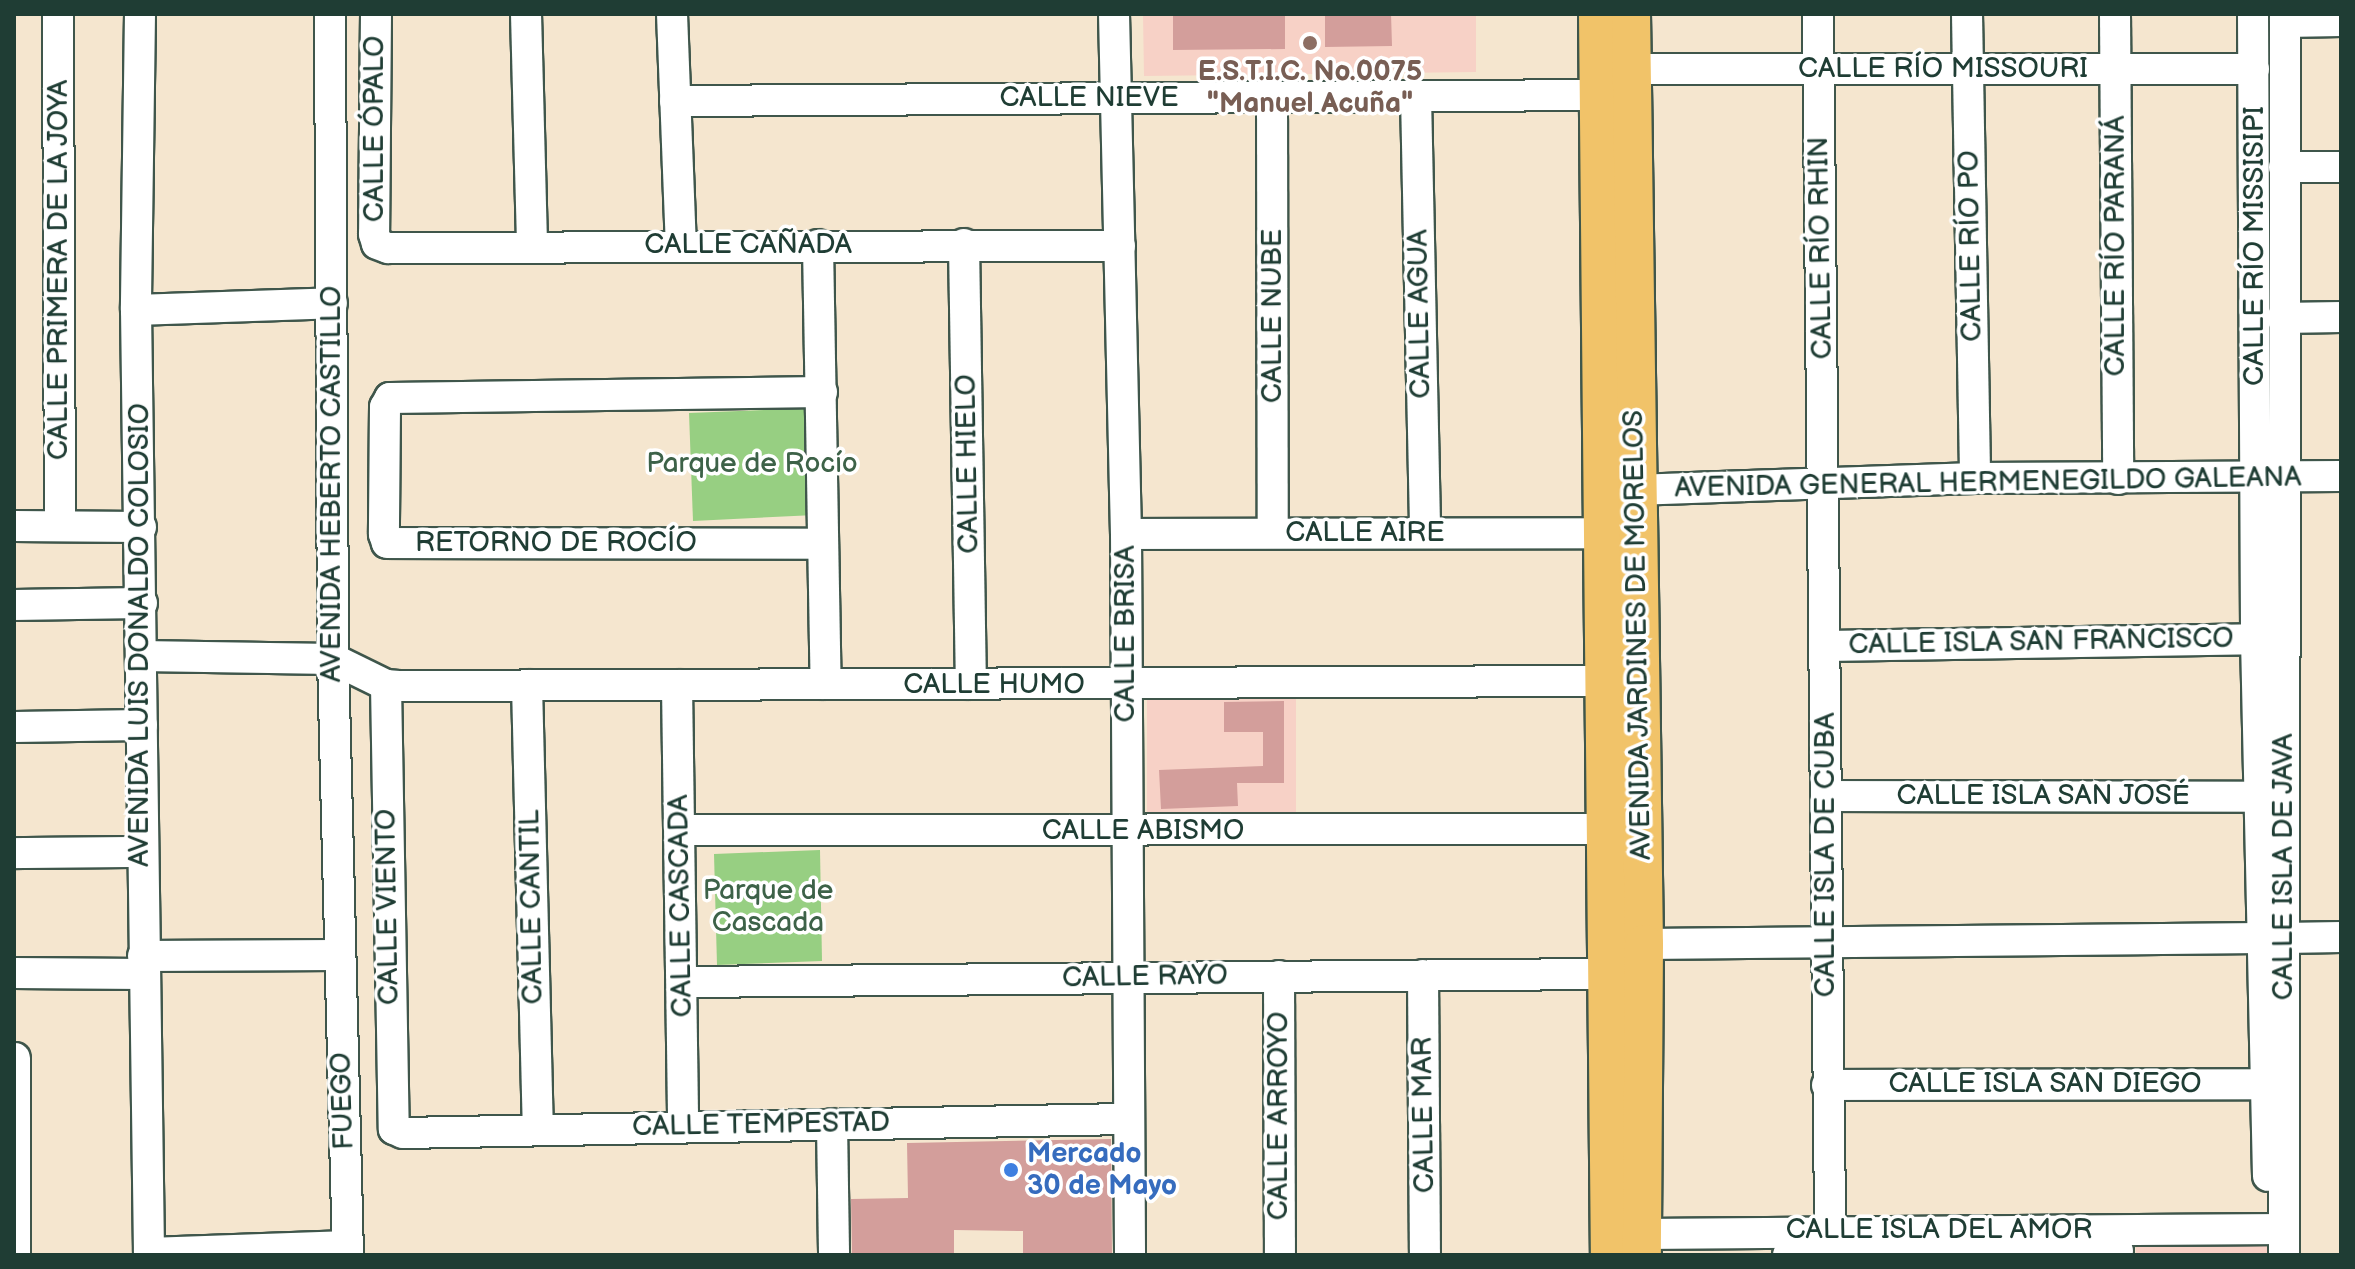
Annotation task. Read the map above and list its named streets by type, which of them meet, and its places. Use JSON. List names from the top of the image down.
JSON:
{
  "streets": {
    "main road": ["AVENIDA JARDINES DE MORELOS"],
    "street": [
      "CALLE RÍO MISSOURI",
      "CALLE NIEVE",
      "CALLE ÓPALO",
      "CALLE CAÑADA",
      "CALLE RÍO PO",
      "CALLE RÍO PARANÁ",
      "CALLE RÍO MISSISIPI",
      "CALLE RÍO RHIN",
      "CALLE PRIMERA DE LA JOYA",
      "CALLE AGUA",
      "CALLE NUBE",
      "CALLE HIELO",
      "AVENIDA GENERAL HERMENEGILDO GALEANA",
      "AVENIDA HEBERTO CASTILLO",
      "CALLE AIRE",
      "RETORNO DE ROCÍO",
      "CALLE BRISA",
      "AVENIDA LUIS DONALDO COLOSIO",
      "CALLE ISLA SAN FRANCISCO",
      "CALLE HUMO",
      "CALLE ISLA SAN JOSÉ",
      "CALLE ABISMO",
      "CALLE ISLA DE CUBA",
      "CALLE ISLA DE JAVA",
      "CALLE CASCADA",
      "CALLE VIENTO",
      "CALLE CANTIL",
      "CALLE RAYO",
      "CALLE ISLA SAN DIEGO",
      "FUEGO",
      "CALLE MAR",
      "CALLE ARROYO",
      "CALLE TEMPESTAD",
      "CALLE ISLA DEL AMOR"
    ]
  },
  "crossings": [
    ["CALLE RÍO MISSOURI", "CALLE RÍO PO"],
    ["CALLE RÍO MISSOURI", "CALLE RÍO PARANÁ"],
    ["CALLE RÍO MISSOURI", "CALLE RÍO MISSISIPI"],
    ["CALLE RÍO MISSOURI", "CALLE RÍO RHIN"],
    ["CALLE RÍO MISSOURI", "AVENIDA JARDINES DE MORELOS"],
    ["CALLE NIEVE", "CALLE AGUA"],
    ["CALLE NIEVE", "CALLE NUBE"],
    ["CALLE NIEVE", "CALLE BRISA"],
    ["CALLE NIEVE", "AVENIDA JARDINES DE MORELOS"],
    ["CALLE ÓPALO", "CALLE CAÑADA"],
    ["CALLE CAÑADA", "CALLE HIELO"],
    ["CALLE CAÑADA", "CALLE BRISA"],
    ["CALLE RÍO PO", "AVENIDA GENERAL HERMENEGILDO GALEANA"],
    ["CALLE RÍO PARANÁ", "AVENIDA GENERAL HERMENEGILDO GALEANA"],
    ["CALLE RÍO MISSISIPI", "AVENIDA GENERAL HERMENEGILDO GALEANA"],
    ["CALLE RÍO MISSISIPI", "CALLE ISLA DE JAVA"],
    ["CALLE RÍO RHIN", "AVENIDA GENERAL HERMENEGILDO GALEANA"],
    ["CALLE RÍO RHIN", "CALLE ISLA DE CUBA"],
    ["CALLE AGUA", "CALLE AIRE"],
    ["CALLE NUBE", "CALLE AIRE"],
    ["CALLE HIELO", "CALLE HUMO"],
    ["AVENIDA GENERAL HERMENEGILDO GALEANA", "AVENIDA JARDINES DE MORELOS"],
    ["AVENIDA GENERAL HERMENEGILDO GALEANA", "CALLE ISLA DE CUBA"],
    ["AVENIDA GENERAL HERMENEGILDO GALEANA", "CALLE ISLA DE JAVA"],
    ["AVENIDA HEBERTO CASTILLO", "FUEGO"],
    ["CALLE AIRE", "CALLE BRISA"],
    ["CALLE AIRE", "AVENIDA JARDINES DE MORELOS"],
    ["CALLE BRISA", "CALLE HUMO"],
    ["CALLE BRISA", "CALLE ABISMO"],
    ["CALLE BRISA", "CALLE RAYO"],
    ["CALLE BRISA", "CALLE TEMPESTAD"],
    ["AVENIDA JARDINES DE MORELOS", "CALLE HUMO"],
    ["AVENIDA JARDINES DE MORELOS", "CALLE ABISMO"],
    ["AVENIDA JARDINES DE MORELOS", "CALLE RAYO"],
    ["AVENIDA JARDINES DE MORELOS", "CALLE ISLA DEL AMOR"],
    ["CALLE ISLA SAN FRANCISCO", "CALLE ISLA DE CUBA"],
    ["CALLE ISLA SAN FRANCISCO", "CALLE ISLA DE JAVA"],
    ["CALLE HUMO", "CALLE CASCADA"],
    ["CALLE HUMO", "CALLE VIENTO"],
    ["CALLE HUMO", "CALLE CANTIL"],
    ["CALLE ISLA SAN JOSÉ", "CALLE ISLA DE CUBA"],
    ["CALLE ISLA SAN JOSÉ", "CALLE ISLA DE JAVA"],
    ["CALLE ABISMO", "CALLE CASCADA"],
    ["CALLE ISLA DE CUBA", "CALLE ISLA SAN DIEGO"],
    ["CALLE ISLA DE CUBA", "CALLE ISLA DEL AMOR"],
    ["CALLE ISLA DE JAVA", "CALLE ISLA SAN DIEGO"],
    ["CALLE ISLA DE JAVA", "CALLE ISLA DEL AMOR"],
    ["CALLE CASCADA", "CALLE RAYO"],
    ["CALLE CASCADA", "CALLE TEMPESTAD"],
    ["CALLE VIENTO", "CALLE TEMPESTAD"],
    ["CALLE CANTIL", "CALLE TEMPESTAD"],
    ["CALLE RAYO", "CALLE MAR"],
    ["CALLE RAYO", "CALLE ARROYO"]
  ],
  "parks": ["Parque de Rocío", "Parque de Cascada"],
  "places": ["E.S.T.I.C. No.0075 \"Manuel Acuña\"", "Mercado 30 de Mayo"]
}
